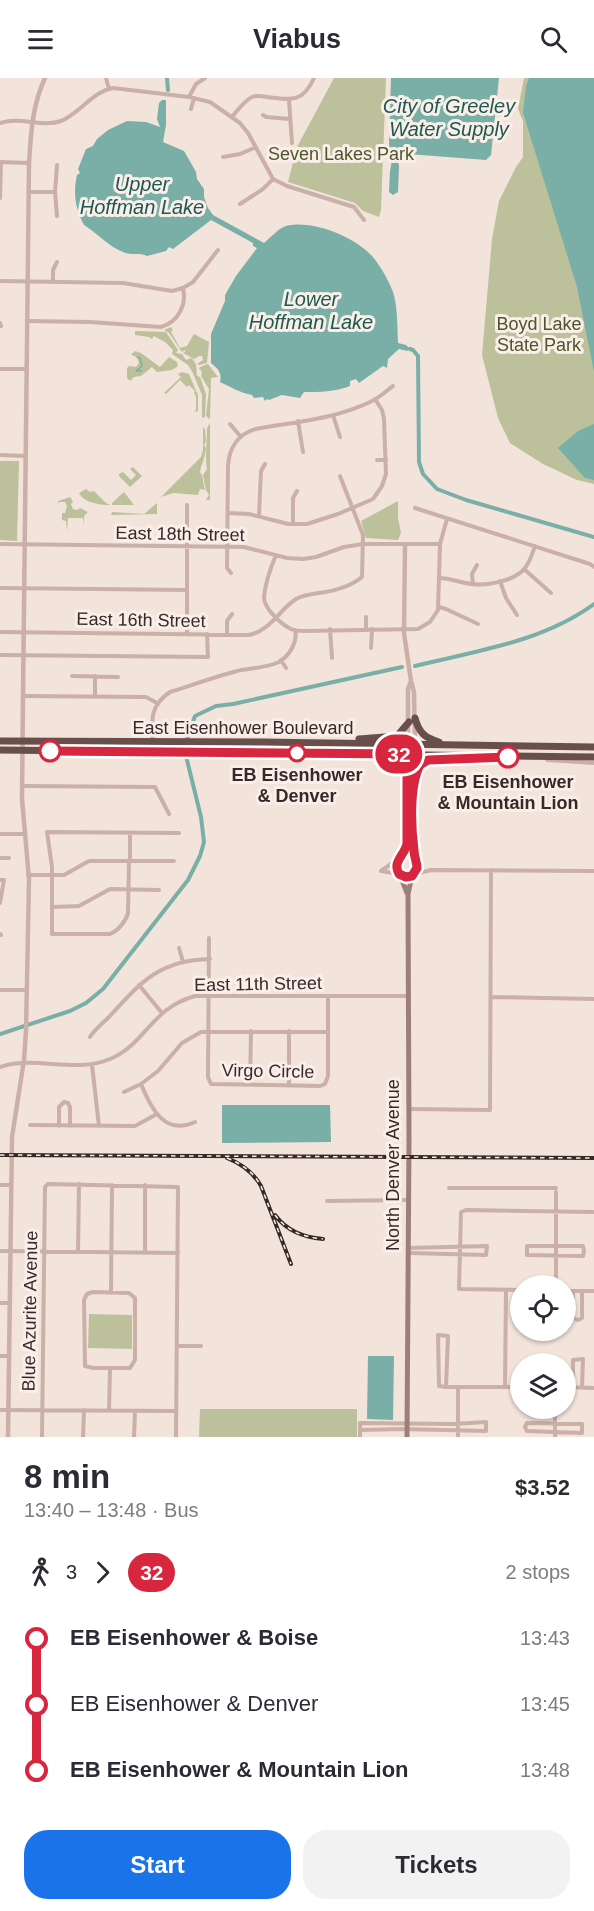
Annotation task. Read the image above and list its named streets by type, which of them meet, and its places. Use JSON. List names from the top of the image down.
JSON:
{
  "streets": {
    "highway": ["East Eisenhower Boulevard"],
    "main road": ["North Denver Avenue"],
    "street": [
      "East 18th Street",
      "East 16th Street",
      "East 11th Street",
      "Virgo Circle",
      "Blue Azurite Avenue"
    ]
  },
  "crossings": [
    ["East 18th Street", "East 16th Street"],
    ["East 11th Street", "Virgo Circle"],
    ["East 11th Street", "North Denver Avenue"]
  ],
  "water": ["City of Greeley Water Supply", "Upper Hoffman Lake", "Lower Hoffman Lake"],
  "parks": ["Seven Lakes Park", "Boyd Lake State Park"],
  "places": ["EB Eisenhower & Denver", "EB Eisenhower & Mountain Lion"],
  "lines": ["bus line 32"],
  "page": {
    "header": "Viabus",
    "on_map": "32",
    "heading": ["8 min", "13:40 – 13:48 · Bus", "$3.52"],
    "legs": ["3", "32", "2 stops"],
    "list": [
      {
        "name": "EB Eisenhower & Boise",
        "value": "13:43"
      },
      {
        "name": "EB Eisenhower & Denver",
        "value": "13:45"
      },
      {
        "name": "EB Eisenhower & Mountain Lion",
        "value": "13:48"
      }
    ],
    "buttons": ["Start", "Tickets"]
  }
}
